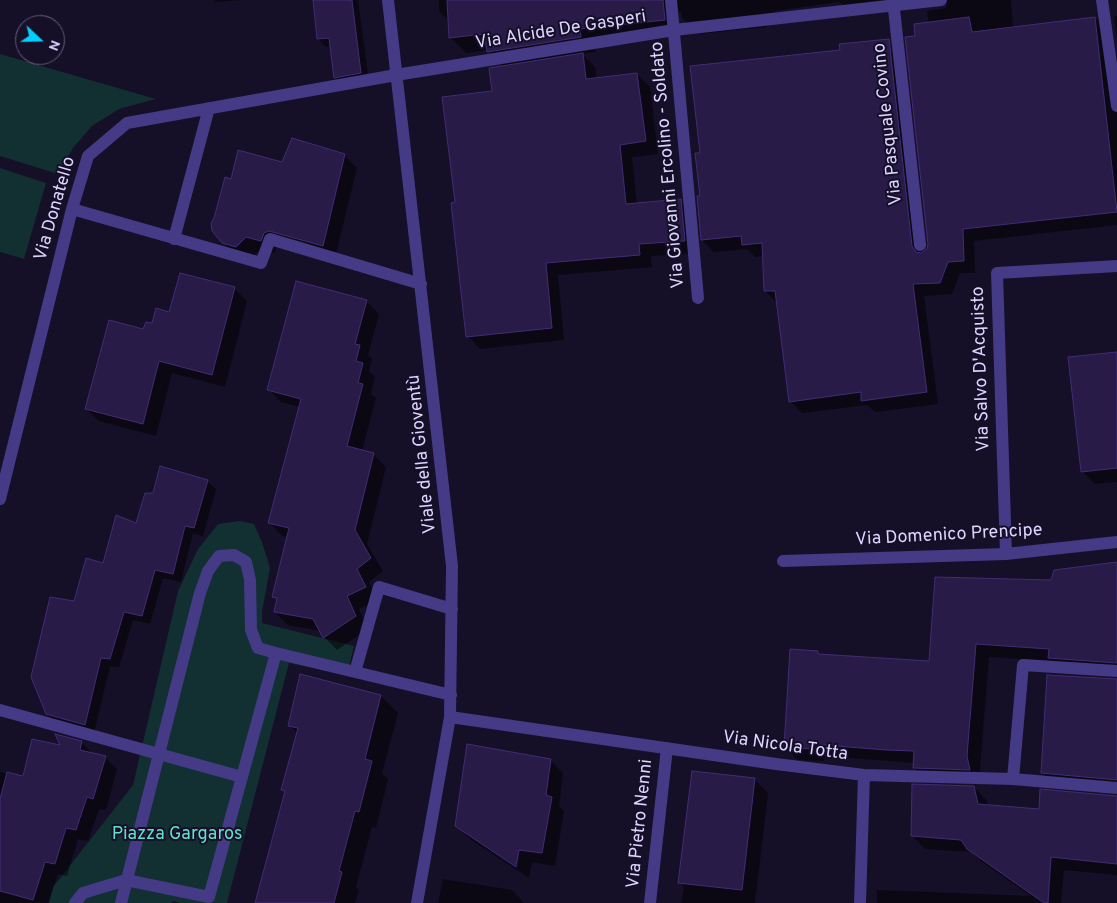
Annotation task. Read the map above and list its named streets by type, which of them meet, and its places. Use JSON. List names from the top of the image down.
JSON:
{
  "streets": {
    "street": [
      "Via Alcide De Gasperi",
      "Via Pasquale Covino",
      "Via Giovanni Ercolino - Soldato",
      "Via Donatello",
      "Via Salvo D'Acquisto",
      "Viale della Gioventù",
      "Via Domenico Prencipe",
      "Via Nicola Totta",
      "Via Pietro Nenni"
    ]
  },
  "crossings": [
    ["Via Alcide De Gasperi", "Via Pasquale Covino"],
    ["Via Alcide De Gasperi", "Via Giovanni Ercolino - Soldato"],
    ["Via Alcide De Gasperi", "Via Donatello"],
    ["Via Alcide De Gasperi", "Viale della Gioventù"],
    ["Via Donatello", "Viale della Gioventù"],
    ["Via Salvo D'Acquisto", "Via Domenico Prencipe"],
    ["Viale della Gioventù", "Via Nicola Totta"],
    ["Via Nicola Totta", "Via Pietro Nenni"]
  ],
  "parks": ["Piazza Gargaros"],
  "north": "right"
}
